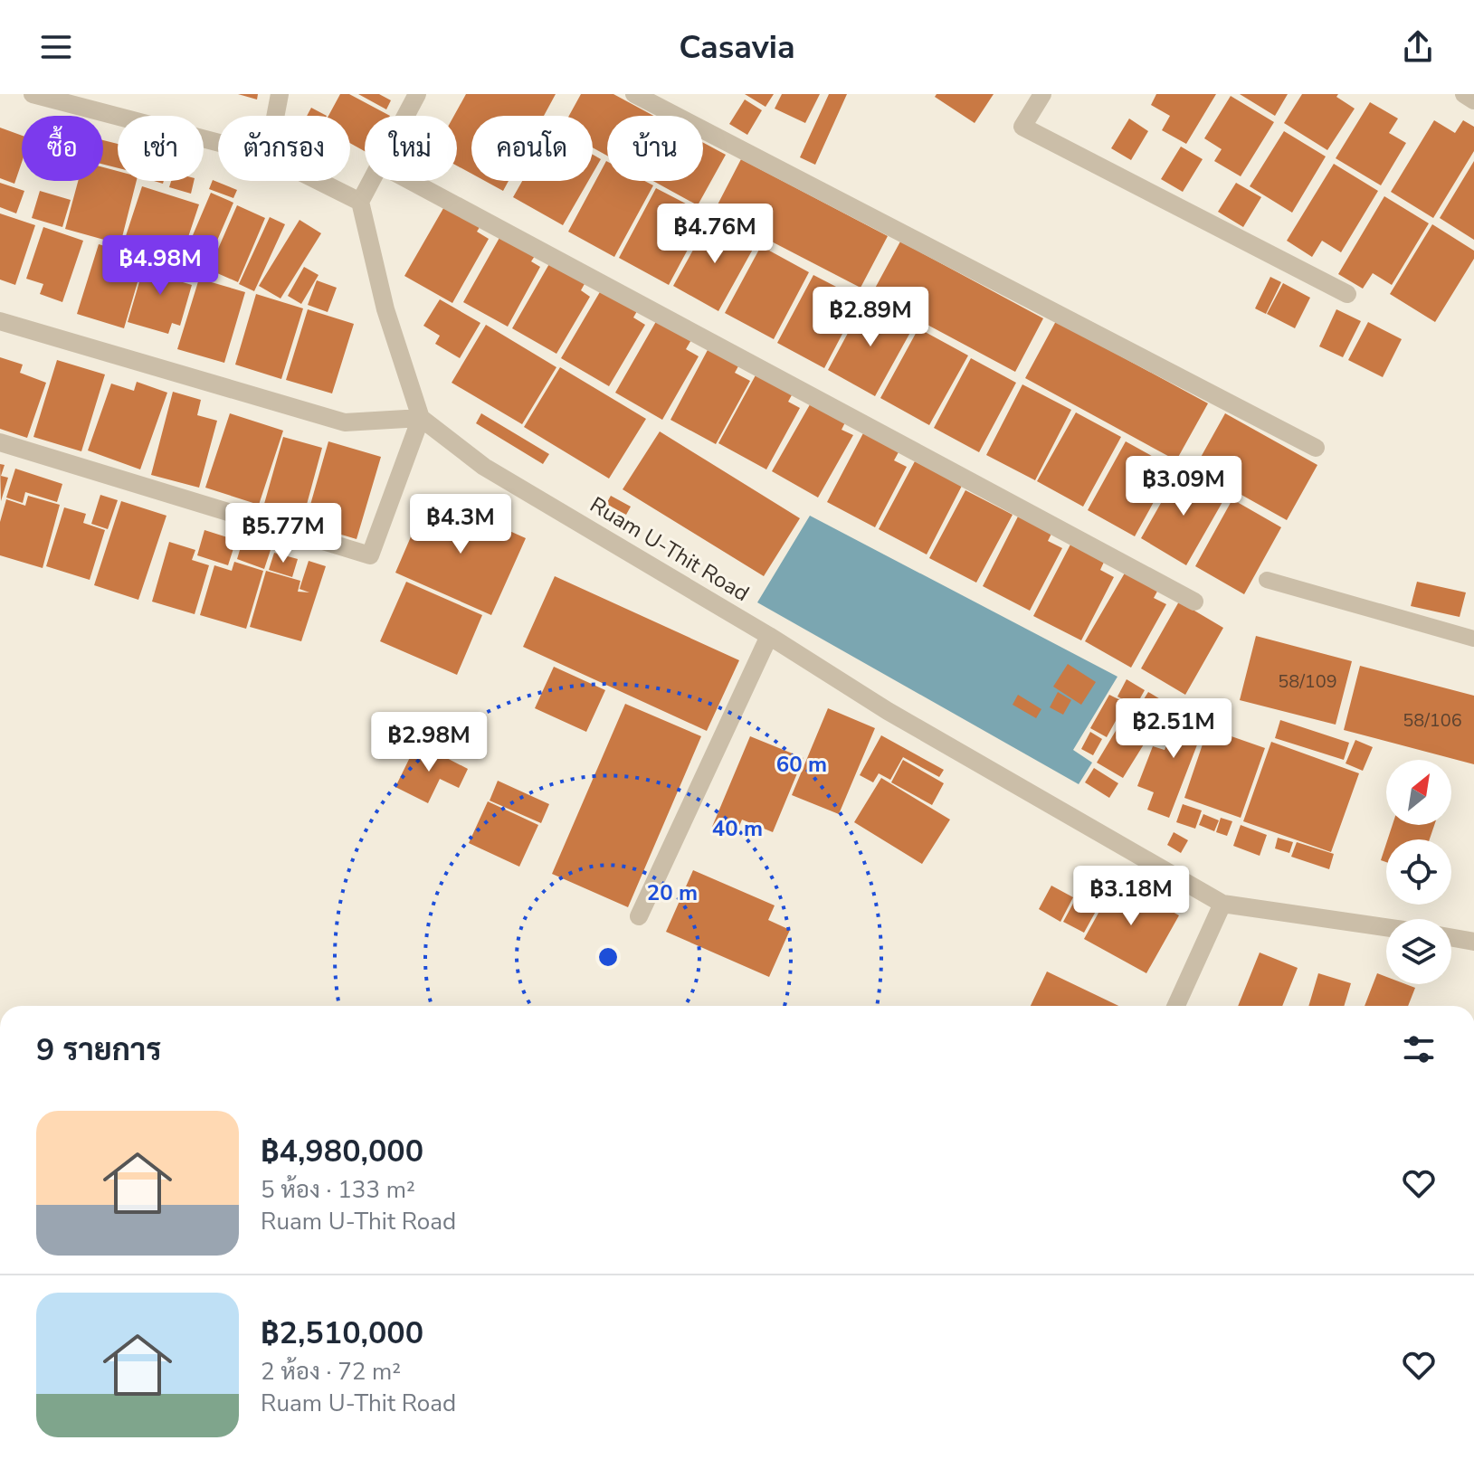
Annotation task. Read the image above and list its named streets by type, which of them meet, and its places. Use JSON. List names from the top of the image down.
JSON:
{
  "streets": {
    "street": ["Ruam U-Thit Road"]
  },
  "house_numbers": ["58/109", "58/106"],
  "north": "top right",
  "page": {
    "header": "Casavia",
    "chip": [
      "ซื้อ",
      "เช่า",
      "ตัวกรอง",
      "ใหม่",
      "คอนโด",
      "บ้าน"
    ],
    "price": [
      "฿4.76M",
      "฿4.98M",
      "฿2.89M",
      "฿3.09M",
      "฿4.3M",
      "฿5.77M",
      "฿2.51M",
      "฿2.98M",
      "฿3.18M"
    ],
    "heading": "9 รายการ",
    "list": [
      {
        "name": "฿4,980,000",
        "note": "5 ห้อง · 133 m² · Ruam U-Thit Road"
      },
      {
        "name": "฿2,510,000",
        "note": "2 ห้อง · 72 m² · Ruam U-Thit Road"
      }
    ]
  },
  "rings": ["60 m", "40 m", "20 m"]
}
